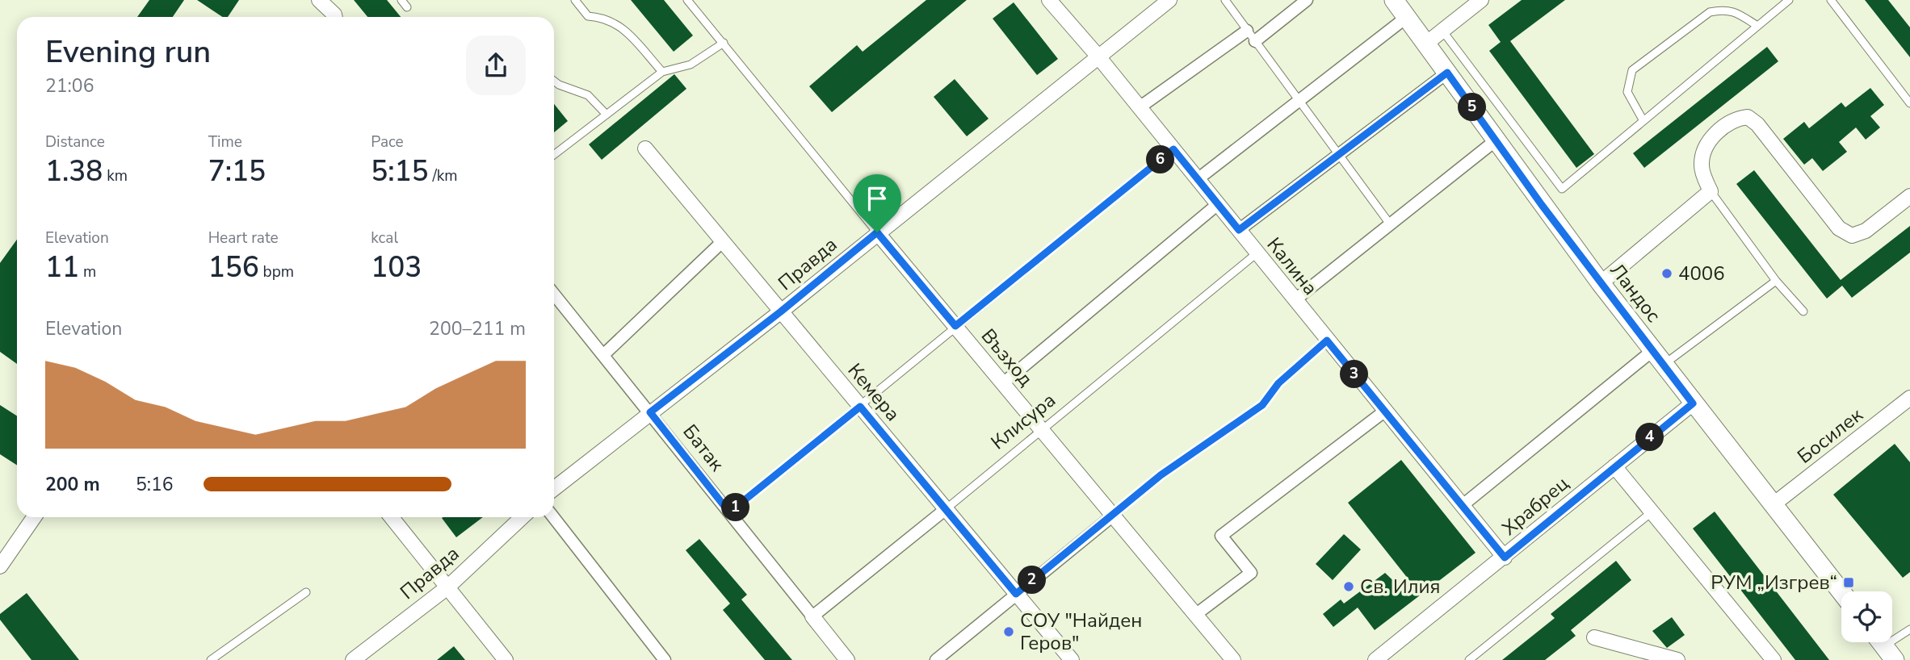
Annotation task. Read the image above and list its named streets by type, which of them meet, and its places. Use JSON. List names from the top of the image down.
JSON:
{
  "streets": {
    "street": [
      "Правда",
      "Калина",
      "Ландос",
      "Възход",
      "Кемера",
      "Клисура",
      "Босилек",
      "Батак",
      "Храбрец"
    ]
  },
  "crossings": [
    ["Правда", "Калина"],
    ["Правда", "Възход"],
    ["Правда", "Кемера"],
    ["Правда", "Батак"],
    ["Калина", "Клисура"],
    ["Калина", "Храбрец"],
    ["Ландос", "Босилек"],
    ["Ландос", "Храбрец"],
    ["Възход", "Клисура"],
    ["Кемера", "Клисура"],
    ["Клисура", "Батак"]
  ],
  "places": {
    "other": ["4006", "Св. Илия", "СОУ \"Найден Геров\""],
    "transit": ["РУМ „Изгрев“"]
  },
  "page": {
    "heading": ["Evening run", "21:06"],
    "pins": [
      "5",
      "6",
      "3",
      "4",
      "1",
      "2"
    ],
    "stats": [
      ["Distance", "1.38 km"],
      ["Time", "7:15"],
      ["Pace", "5:15 /km"],
      ["Elevation", "11 m"],
      ["Heart rate", "156 bpm"],
      ["kcal", "103"]
    ],
    "chart": ["Elevation", "200–211 m"],
    "list": [
      {
        "name": "200 m",
        "note": "5:16"
      }
    ]
  }
}
